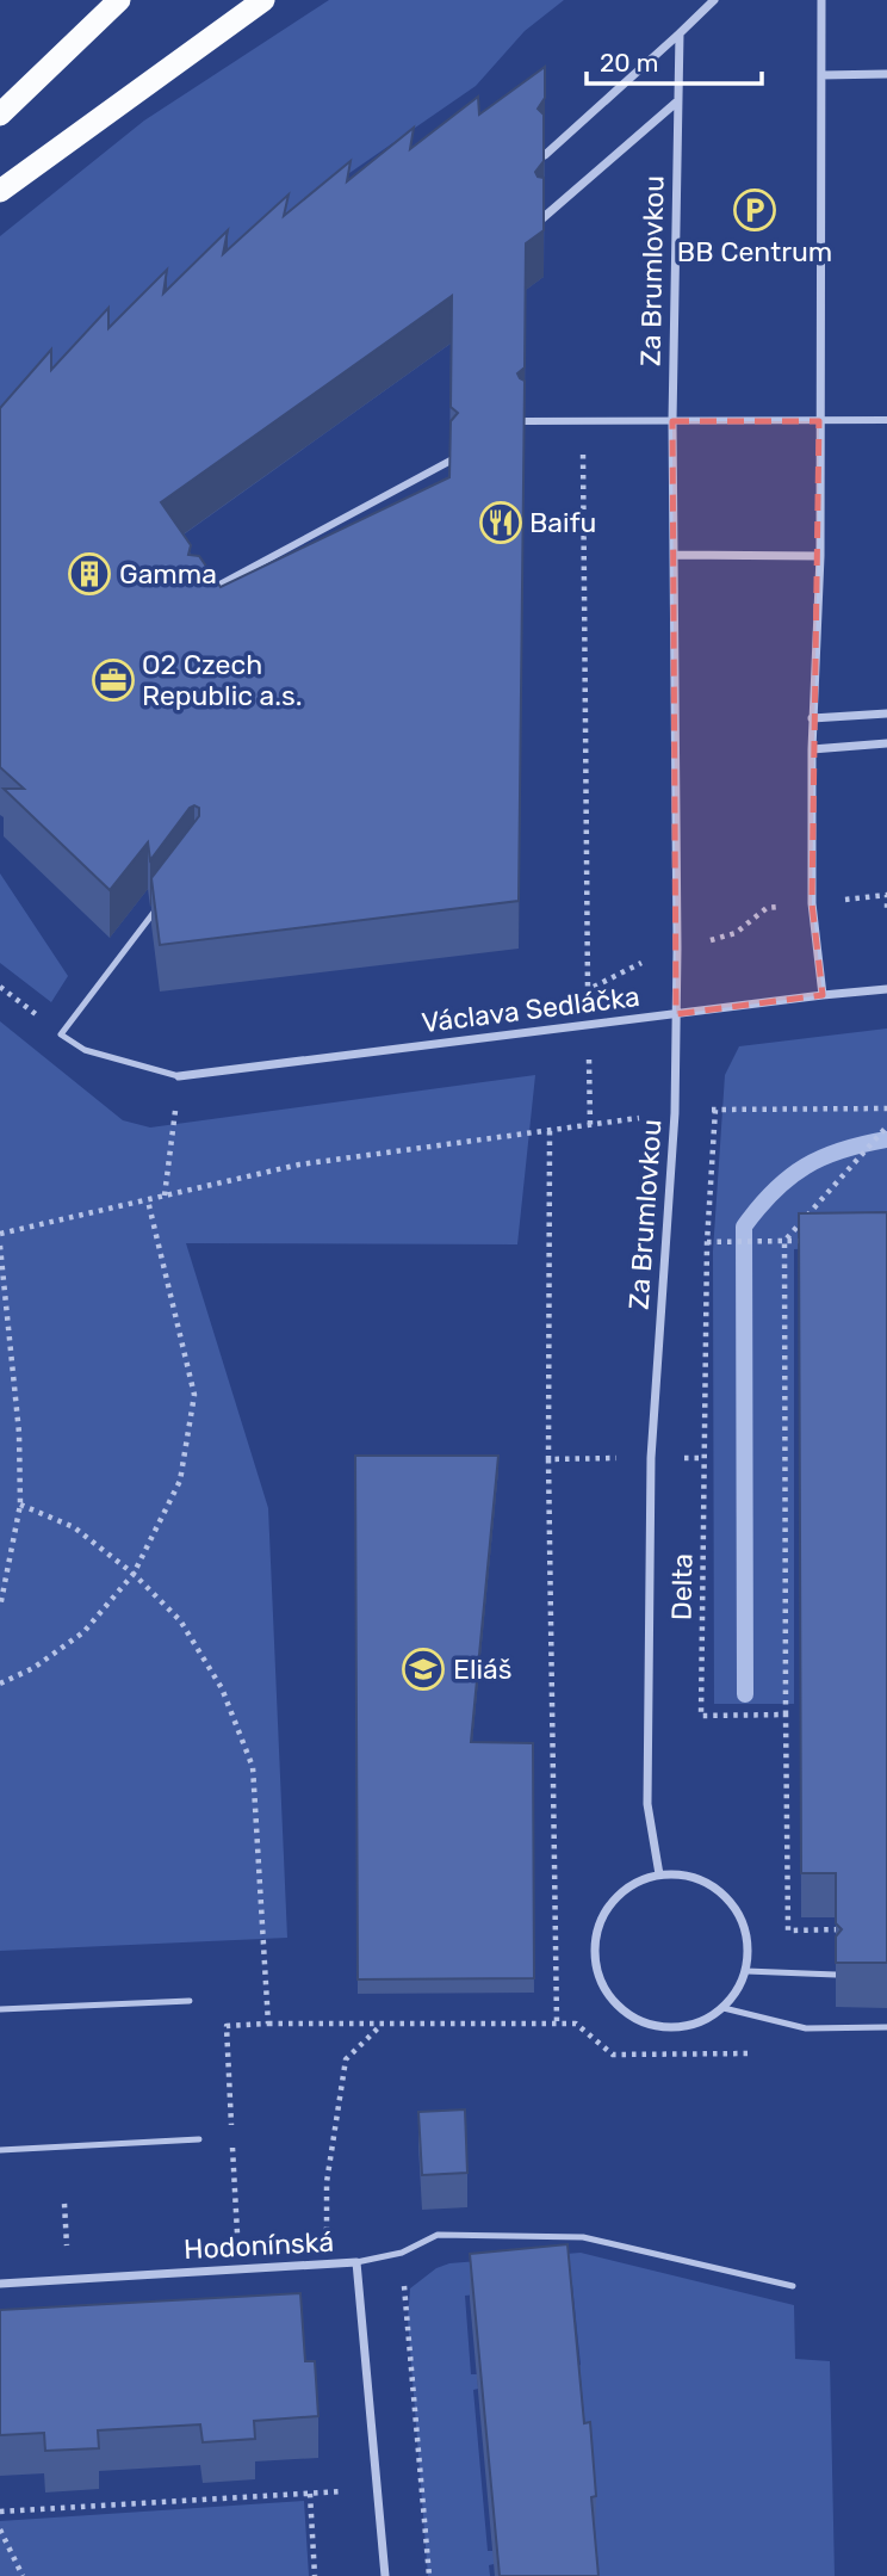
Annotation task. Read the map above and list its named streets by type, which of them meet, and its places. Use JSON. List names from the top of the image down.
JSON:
{
  "streets": {
    "street": ["Za Brumlovkou", "Václava Sedláčka", "Hodonínská"],
    "path": ["Delta"]
  },
  "crossings": [
    ["Za Brumlovkou", "Václava Sedláčka"]
  ],
  "places": {
    "parking": ["BB Centrum"],
    "restaurant": ["Baifu"],
    "building": ["Gamma"],
    "office": ["O2 Czech Republic a.s."],
    "school or university": ["Eliáš"]
  },
  "scale_bar": "20 m"
}
